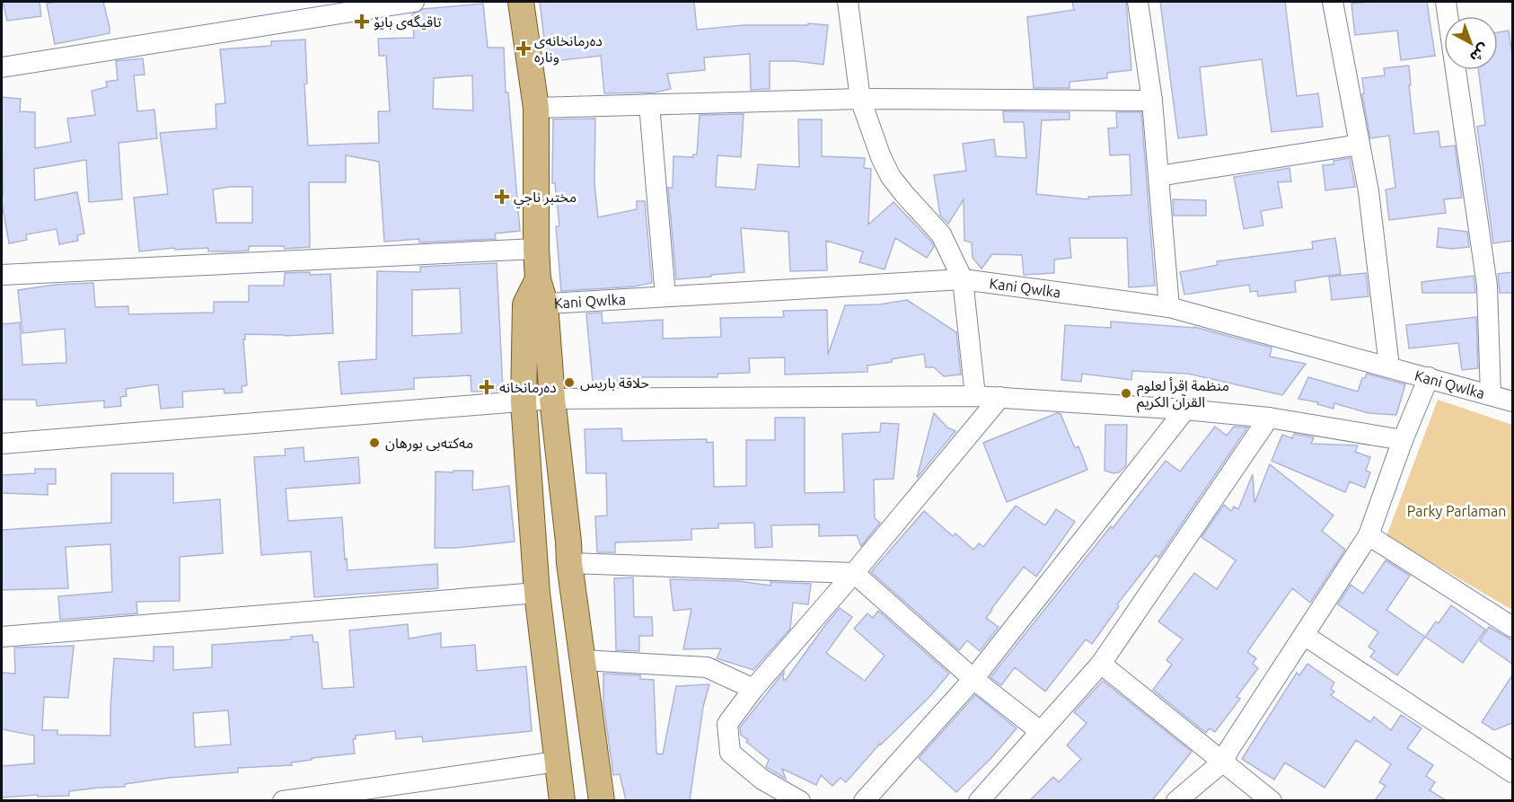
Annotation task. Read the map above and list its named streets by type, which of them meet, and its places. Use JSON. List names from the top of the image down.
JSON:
{
  "streets": {
    "street": ["Kani Qwlka"]
  },
  "parks": ["Parky Parlaman"],
  "places": {
    "health": [
      "تاقیگەی بایۆ",
      "دەرمانخانەی ونارە",
      "مختبر ناجي",
      "دەرمانخانە"
    ],
    "other": ["حلاقة باریس", "منظمة اقرأ لعلوم القرآن الكريم", "مەکتەبی بورهان"]
  },
  "north": "bottom right"
}
